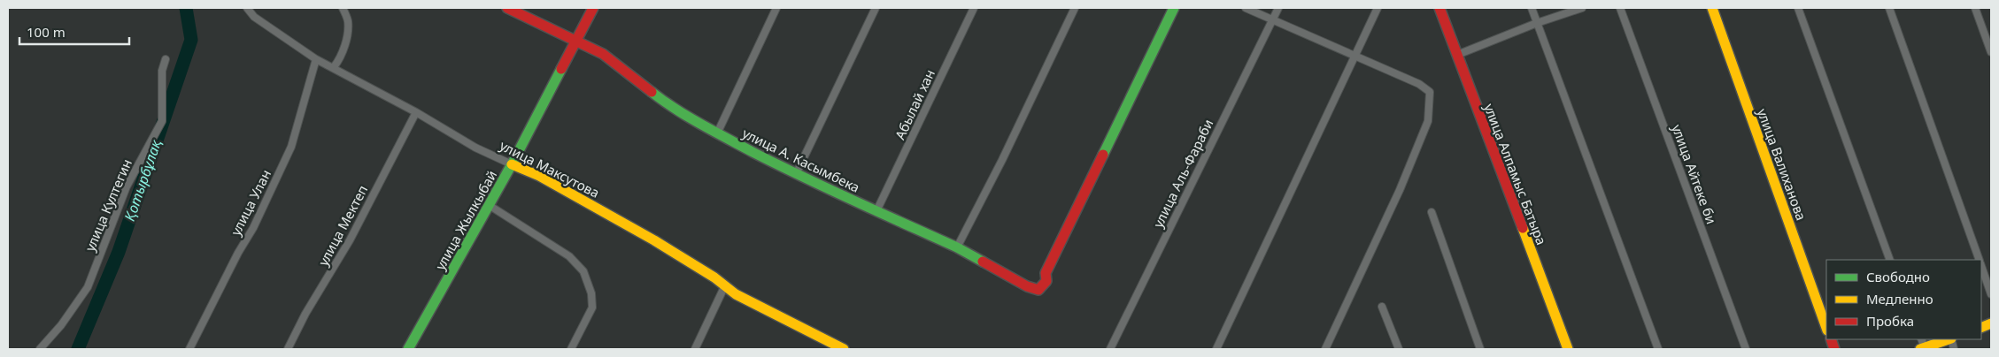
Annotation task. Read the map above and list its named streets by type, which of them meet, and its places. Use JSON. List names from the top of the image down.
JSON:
{
  "streets": {
    "street": [
      "Абылай хан",
      "улица А. Касымбека",
      "улица Валиханова",
      "улица Максутова",
      "улица Аль-Фараби",
      "улица Алпамыс Батыра",
      "улица Айтеке би",
      "улица Улан",
      "улица Култегин",
      "улица Жылкыбай",
      "улица Мектеп"
    ]
  },
  "crossings": [
    ["Абылай хан", "улица А. Касымбека"],
    ["улица А. Касымбека", "улица Жылкыбай"],
    ["улица Максутова", "улица Улан"],
    ["улица Максутова", "улица Жылкыбай"],
    ["улица Максутова", "улица Мектеп"]
  ],
  "water": ["Қотырбұлақ"],
  "legend": ["Свободно", "Медленно", "Пробка"],
  "scale_bar": "100 m"
}
